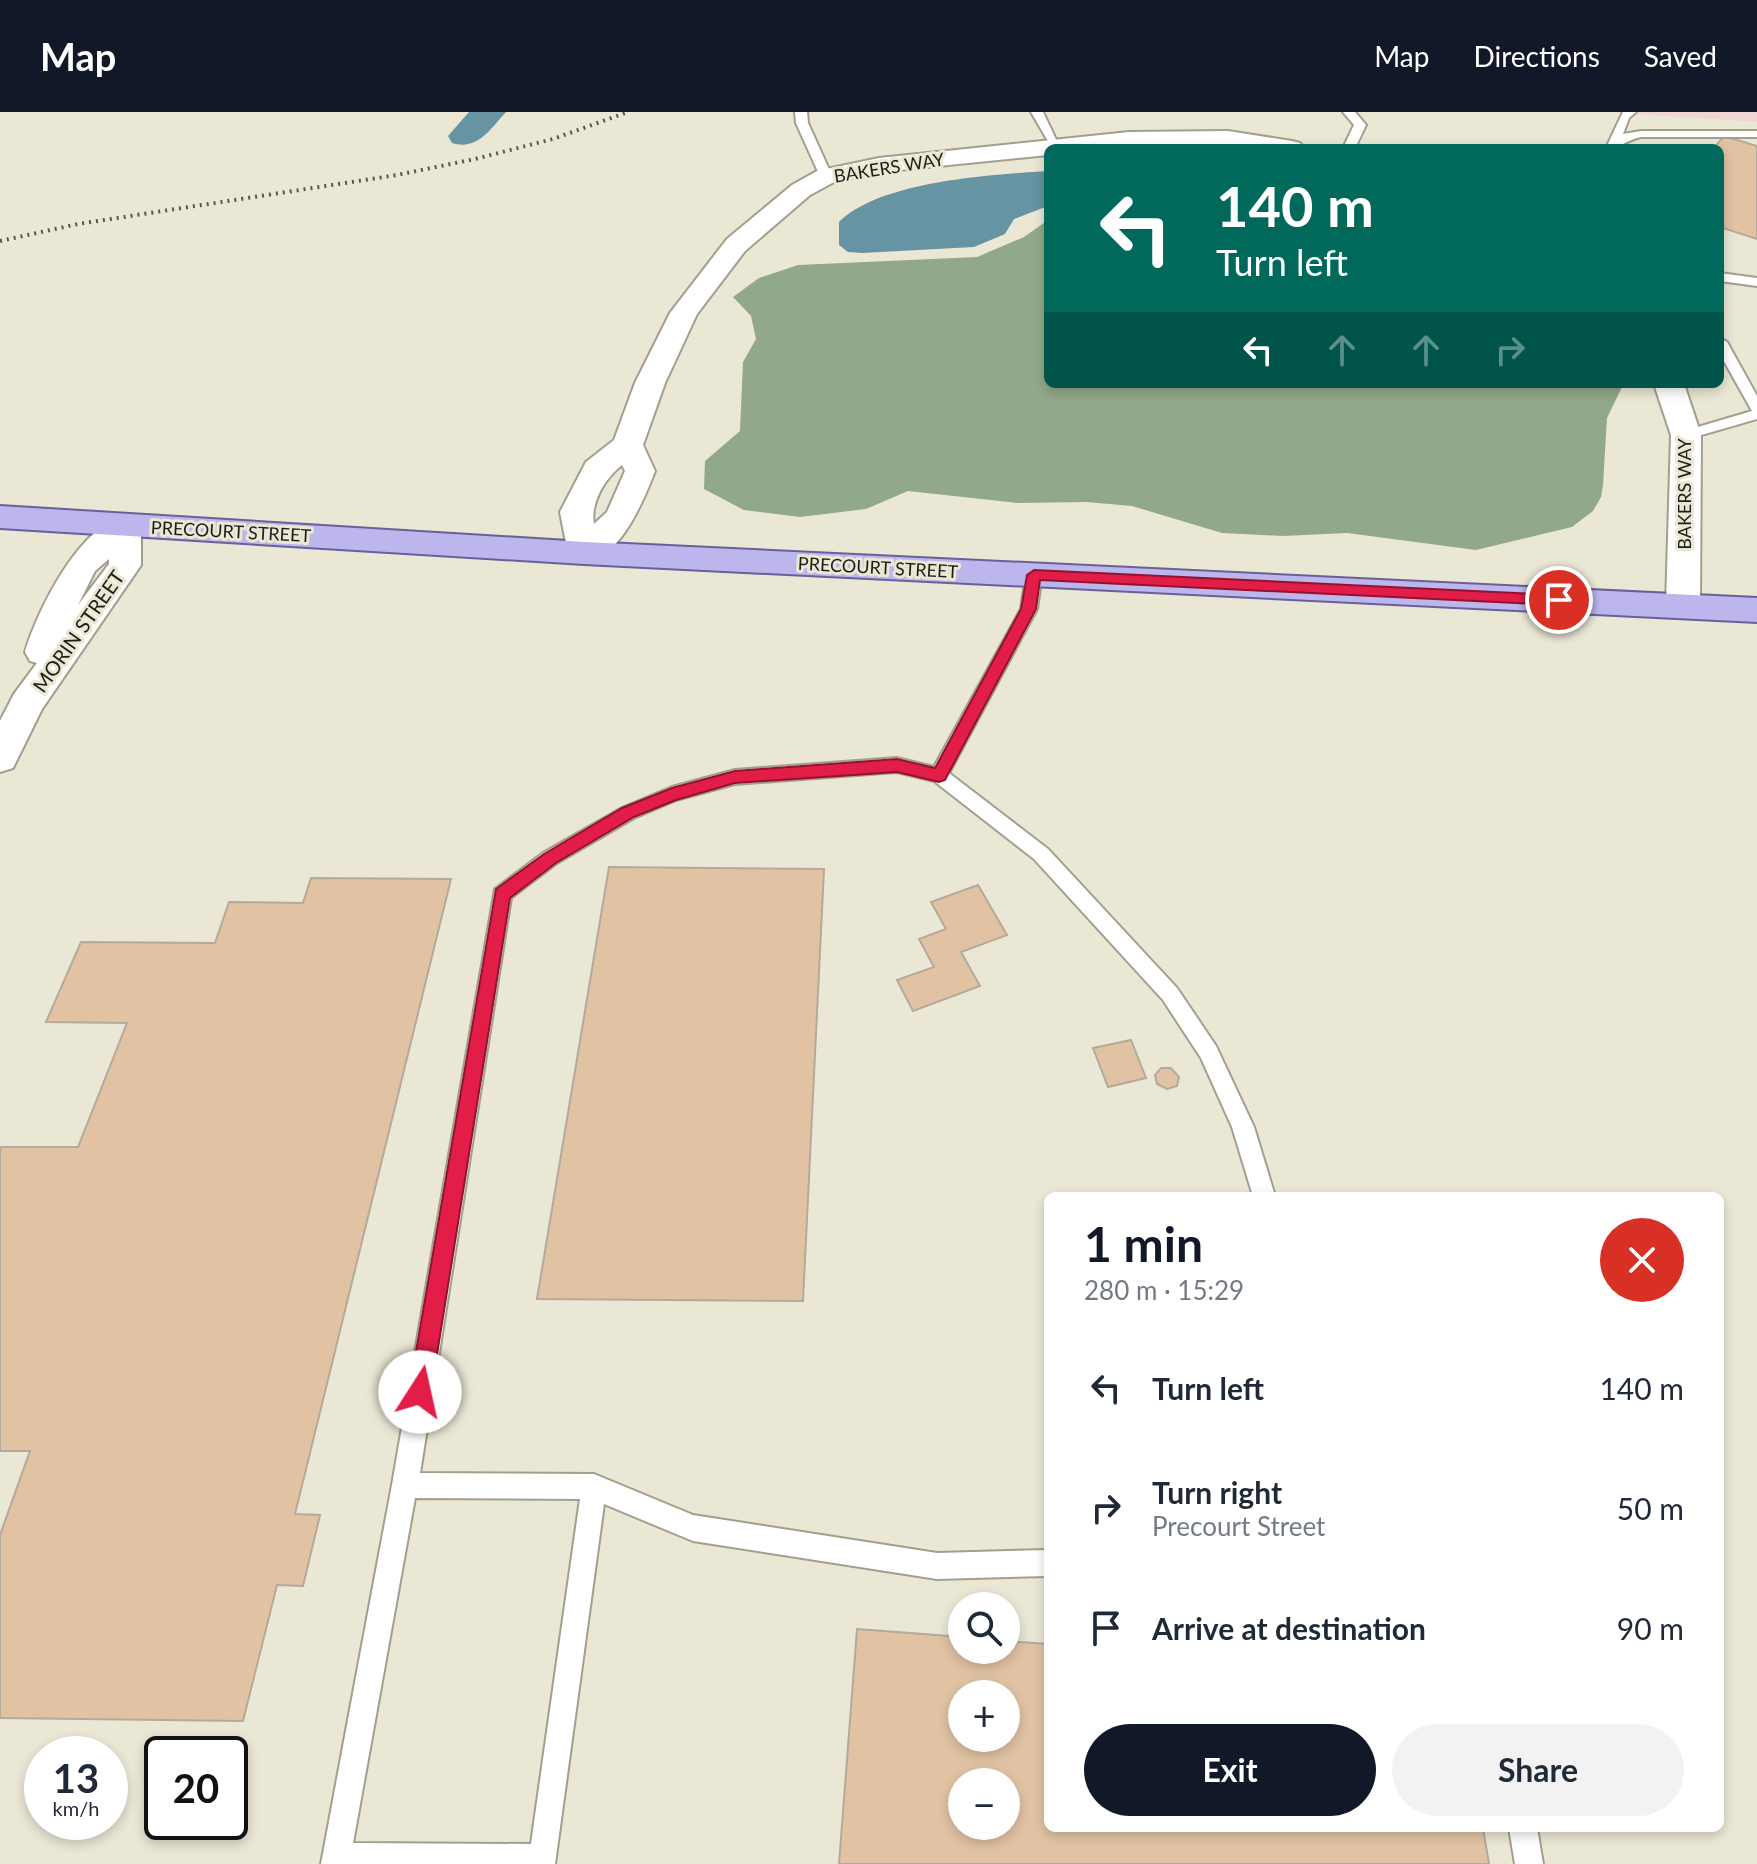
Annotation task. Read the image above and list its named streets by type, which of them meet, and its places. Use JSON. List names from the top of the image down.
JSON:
{
  "streets": {
    "main road": ["PRECOURT STREET"],
    "street": ["BAKERS WAY", "MORIN STREET"]
  },
  "crossings": [
    ["BAKERS WAY", "PRECOURT STREET"],
    ["PRECOURT STREET", "MORIN STREET"]
  ],
  "page": {
    "header": "Map",
    "nav": ["Map", "Directions", "Saved"],
    "turn": ["140 m", "Turn left"],
    "heading": ["1 min", "280 m · 15:29"],
    "list": [
      {
        "name": "Turn left",
        "value": "140 m"
      },
      {
        "name": "Turn right",
        "note": "Precourt Street",
        "value": "50 m"
      },
      {
        "name": "Arrive at destination",
        "value": "90 m"
      }
    ],
    "map_buttons": ["+", "−"],
    "buttons": ["Exit", "Share"],
    "speed": "13 km/h",
    "limit": "20"
  }
}
